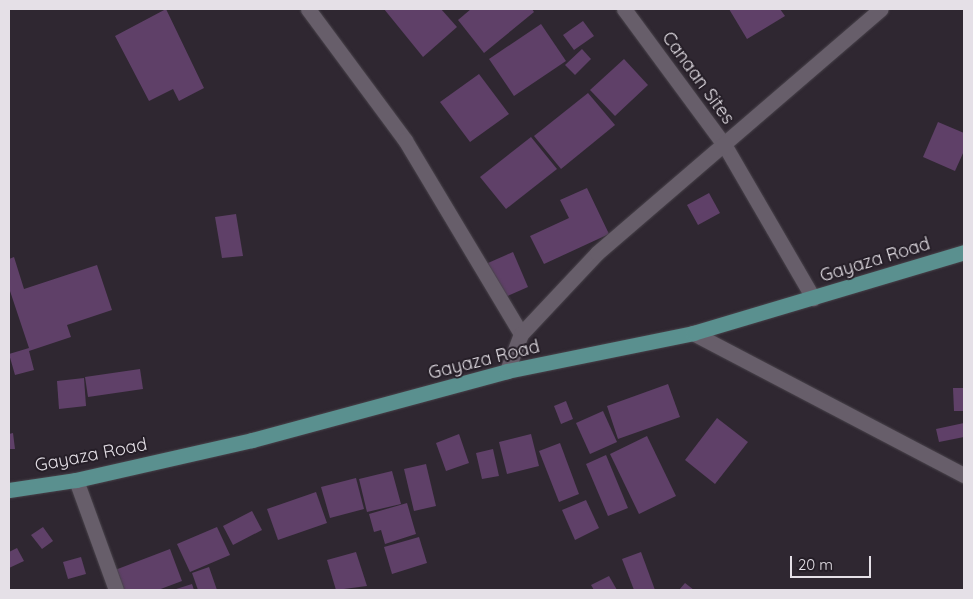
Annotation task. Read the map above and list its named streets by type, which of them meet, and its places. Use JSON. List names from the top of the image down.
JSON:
{
  "streets": {
    "main road": ["Gayaza Road"],
    "street": ["Canaan Sites"]
  },
  "crossings": [
    ["Canaan Sites", "Gayaza Road"]
  ],
  "scale_bar": "20 m"
}
